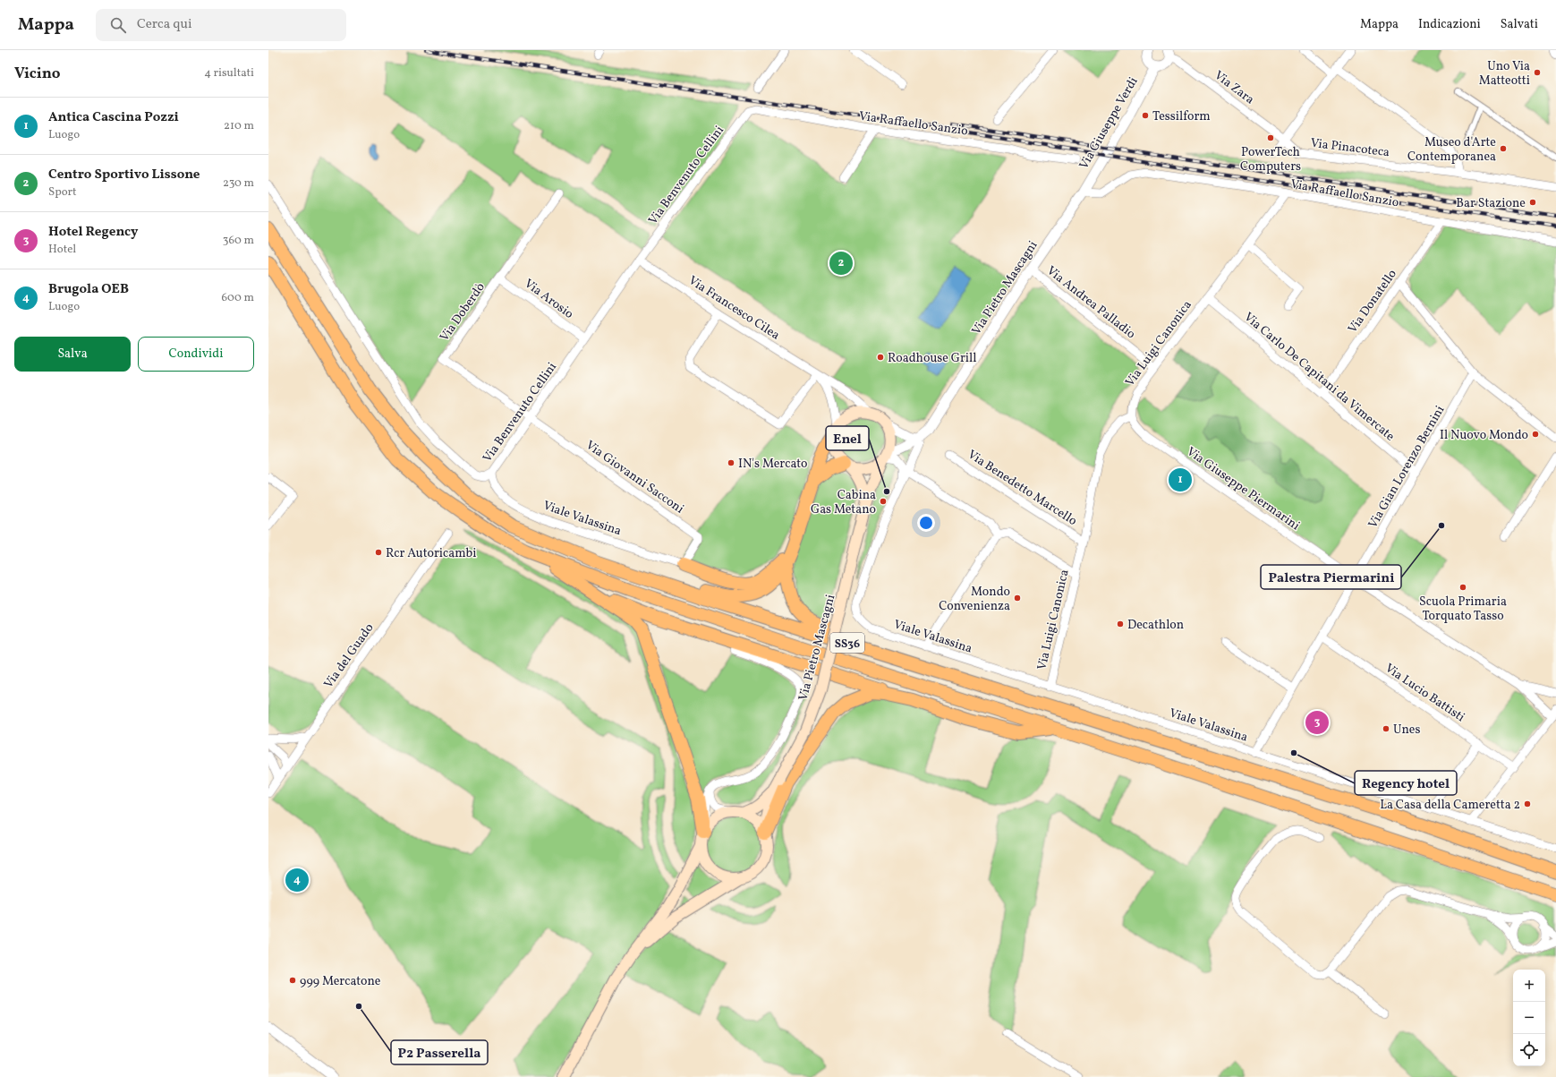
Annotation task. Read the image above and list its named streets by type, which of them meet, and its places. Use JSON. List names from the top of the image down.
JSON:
{
  "streets": {
    "highway": ["SS36"],
    "main road": ["Via Pietro Mascagni"],
    "street": [
      "Via Zara",
      "Via Raffaello Sanzio",
      "Via Giuseppe Verdi",
      "Via Pinacoteca",
      "Via Benvenuto Cellini",
      "Via Arosio",
      "Via Donatello",
      "Via Andrea Palladio",
      "Via Francesco Cilea",
      "Via Doberdò",
      "Via Luigi Canonica",
      "Via Carlo De Capitani da Vimercate",
      "Via Gian Lorenzo Bernini",
      "Via Giovanni Sacconi",
      "Via Benedetto Marcello",
      "Via Giuseppe Piermarini",
      "Viale Valassina",
      "Via del Guado",
      "Via Lucio Battisti"
    ]
  },
  "crossings": [
    ["Via Zara", "Via Giuseppe Verdi"],
    ["Via Zara", "Via Pinacoteca"],
    ["Via Raffaello Sanzio", "Via Giuseppe Verdi"],
    ["Via Raffaello Sanzio", "Via Benvenuto Cellini"],
    ["Via Raffaello Sanzio", "Via Pietro Mascagni"],
    ["Via Raffaello Sanzio", "Via Donatello"],
    ["Via Raffaello Sanzio", "Via Luigi Canonica"],
    ["Via Giuseppe Verdi", "Via Pietro Mascagni"],
    ["Via Benvenuto Cellini", "Via Arosio"],
    ["Via Benvenuto Cellini", "Via Francesco Cilea"],
    ["Via Benvenuto Cellini", "Via Doberdò"],
    ["Via Benvenuto Cellini", "Via Giovanni Sacconi"],
    ["Via Benvenuto Cellini", "Viale Valassina"],
    ["Via Pietro Mascagni", "Via Andrea Palladio"],
    ["Via Pietro Mascagni", "Via Francesco Cilea"],
    ["Via Arosio", "Via Doberdò"],
    ["Via Donatello", "Via Carlo De Capitani da Vimercate"],
    ["Via Andrea Palladio", "Via Luigi Canonica"],
    ["Via Doberdò", "Via Giovanni Sacconi"],
    ["Via Luigi Canonica", "Via Carlo De Capitani da Vimercate"],
    ["Via Luigi Canonica", "Via Benedetto Marcello"],
    ["Via Luigi Canonica", "Via Giuseppe Piermarini"],
    ["Via Luigi Canonica", "Viale Valassina"],
    ["Via Carlo De Capitani da Vimercate", "Via Gian Lorenzo Bernini"],
    ["Via Gian Lorenzo Bernini", "Via Giuseppe Piermarini"],
    ["Via Giovanni Sacconi", "Viale Valassina"]
  ],
  "places": [
    "Uno Via Matteotti",
    "Tessilform",
    "PowerTech Computers",
    "Museo d'Arte Contemporanea",
    "Bar Stazione",
    "Roadhouse Grill",
    "Il Nuovo Mondo",
    "IN's Mercato",
    "Enel",
    "Cabina Gas Metano",
    "Palestra Piermarini",
    "Rcr Autoricambi",
    "Scuola Primaria Torquato Tasso",
    "Mondo Convenienza",
    "Decathlon",
    "Unes",
    "Regency hotel",
    "La Casa della Cameretta 2",
    "999 Mercatone",
    "P2 Passerella"
  ],
  "page": {
    "header": "Mappa",
    "search": "Cerca qui",
    "nav": ["Mappa", "Indicazioni", "Salvati"],
    "heading": ["Vicino", "4 risultati"],
    "list": [
      {
        "mark": "1",
        "name": "Antica Cascina Pozzi",
        "note": "Luogo",
        "value": "210 m"
      },
      {
        "mark": "2",
        "name": "Centro Sportivo Lissone",
        "note": "Sport",
        "value": "230 m"
      },
      {
        "mark": "3",
        "name": "Hotel Regency",
        "note": "Hotel",
        "value": "360 m"
      },
      {
        "mark": "4",
        "name": "Brugola OEB",
        "note": "Luogo",
        "value": "600 m"
      }
    ],
    "pins": [
      "2",
      "1",
      "3",
      "4"
    ],
    "buttons": ["Salva", "Condividi"],
    "map_buttons": ["+", "−"]
  }
}
